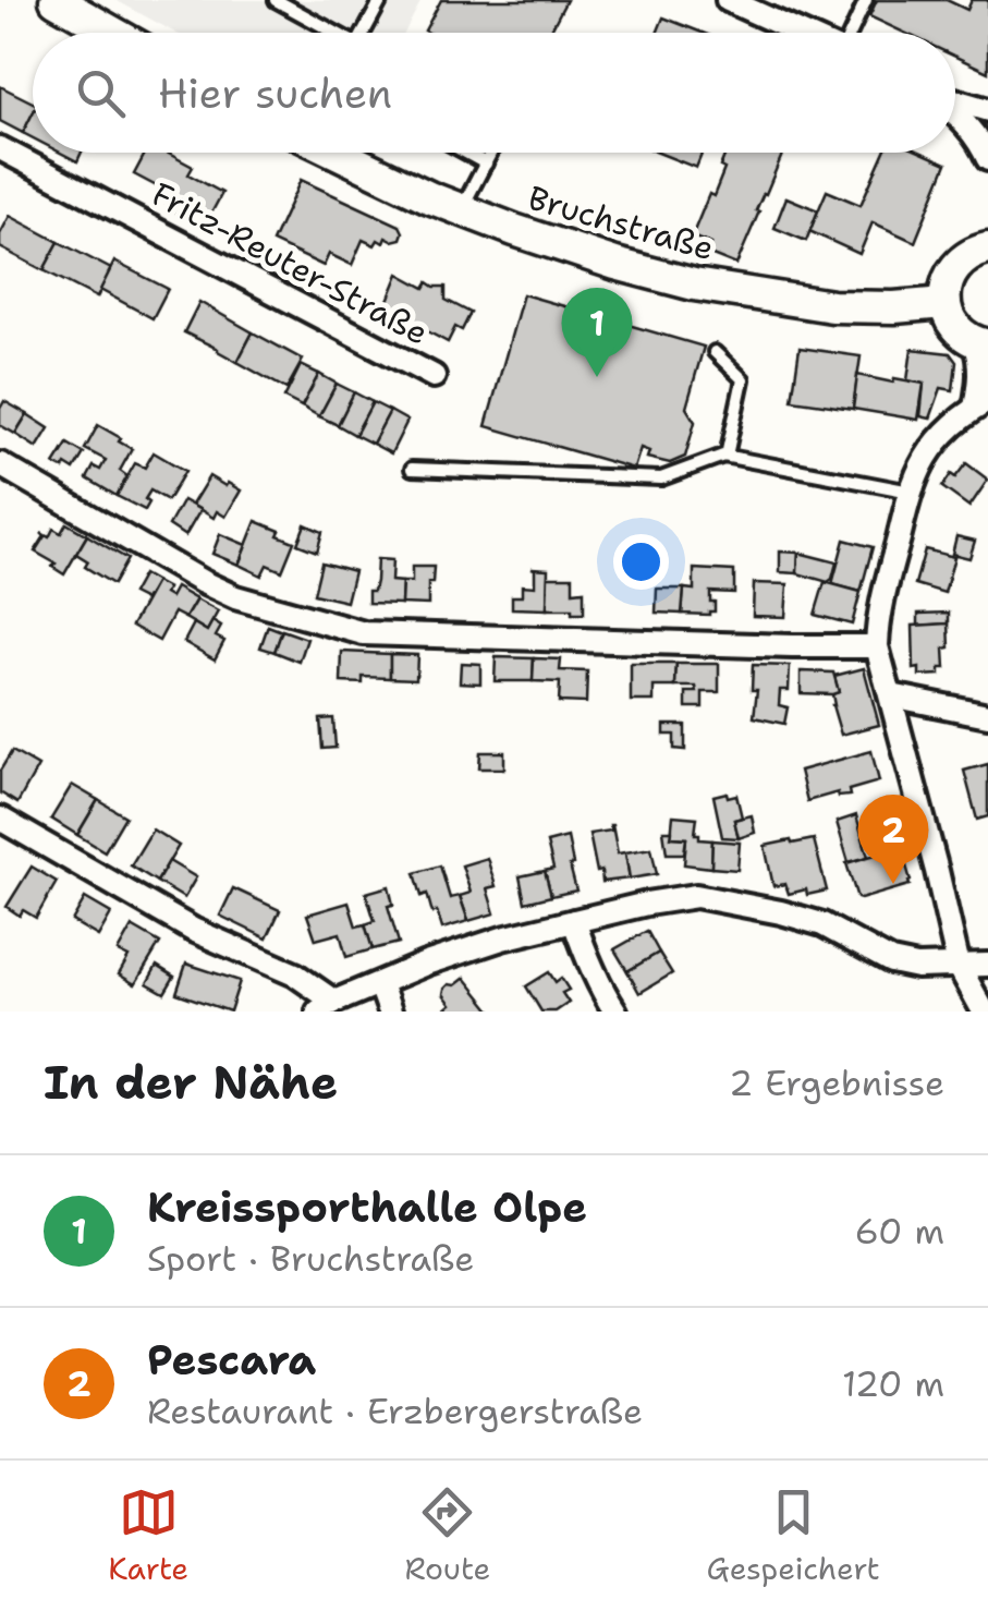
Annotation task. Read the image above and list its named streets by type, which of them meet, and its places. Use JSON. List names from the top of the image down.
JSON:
{
  "streets": {
    "main road": ["Bruchstraße"],
    "street": ["Fritz-Reuter-Straße"]
  },
  "page": {
    "search": "Hier suchen",
    "pins": ["1", "2"],
    "heading": ["In der Nähe", "2 Ergebnisse"],
    "list": [
      {
        "mark": "1",
        "name": "Kreissporthalle Olpe",
        "note": "Sport · Bruchstraße",
        "value": "60 m"
      },
      {
        "mark": "2",
        "name": "Pescara",
        "note": "Restaurant · Erzbergerstraße",
        "value": "120 m"
      }
    ],
    "nav": ["Karte", "Route", "Gespeichert"]
  }
}
